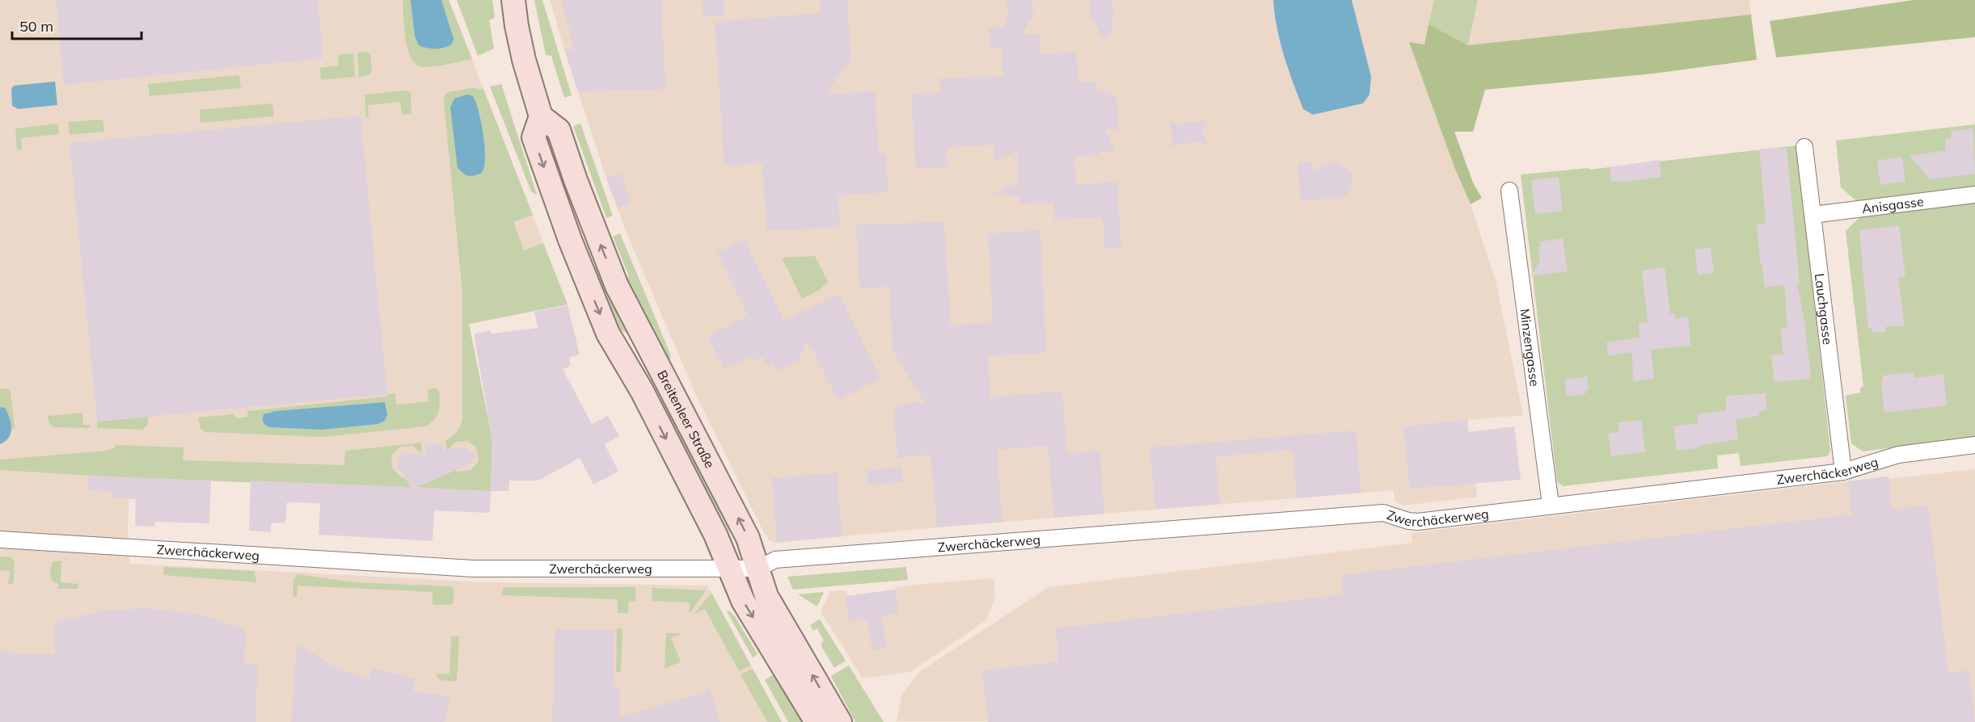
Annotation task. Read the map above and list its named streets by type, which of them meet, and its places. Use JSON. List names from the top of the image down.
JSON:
{
  "streets": {
    "main road": ["Breitenleer Straße"],
    "street": [
      "Anisgasse",
      "Lauchgasse",
      "Minzengasse",
      "Zwerchäckerweg"
    ]
  },
  "crossings": [
    ["Anisgasse", "Lauchgasse"],
    ["Lauchgasse", "Zwerchäckerweg"],
    ["Minzengasse", "Zwerchäckerweg"],
    ["Breitenleer Straße", "Zwerchäckerweg"]
  ],
  "scale_bar": "50 m"
}
